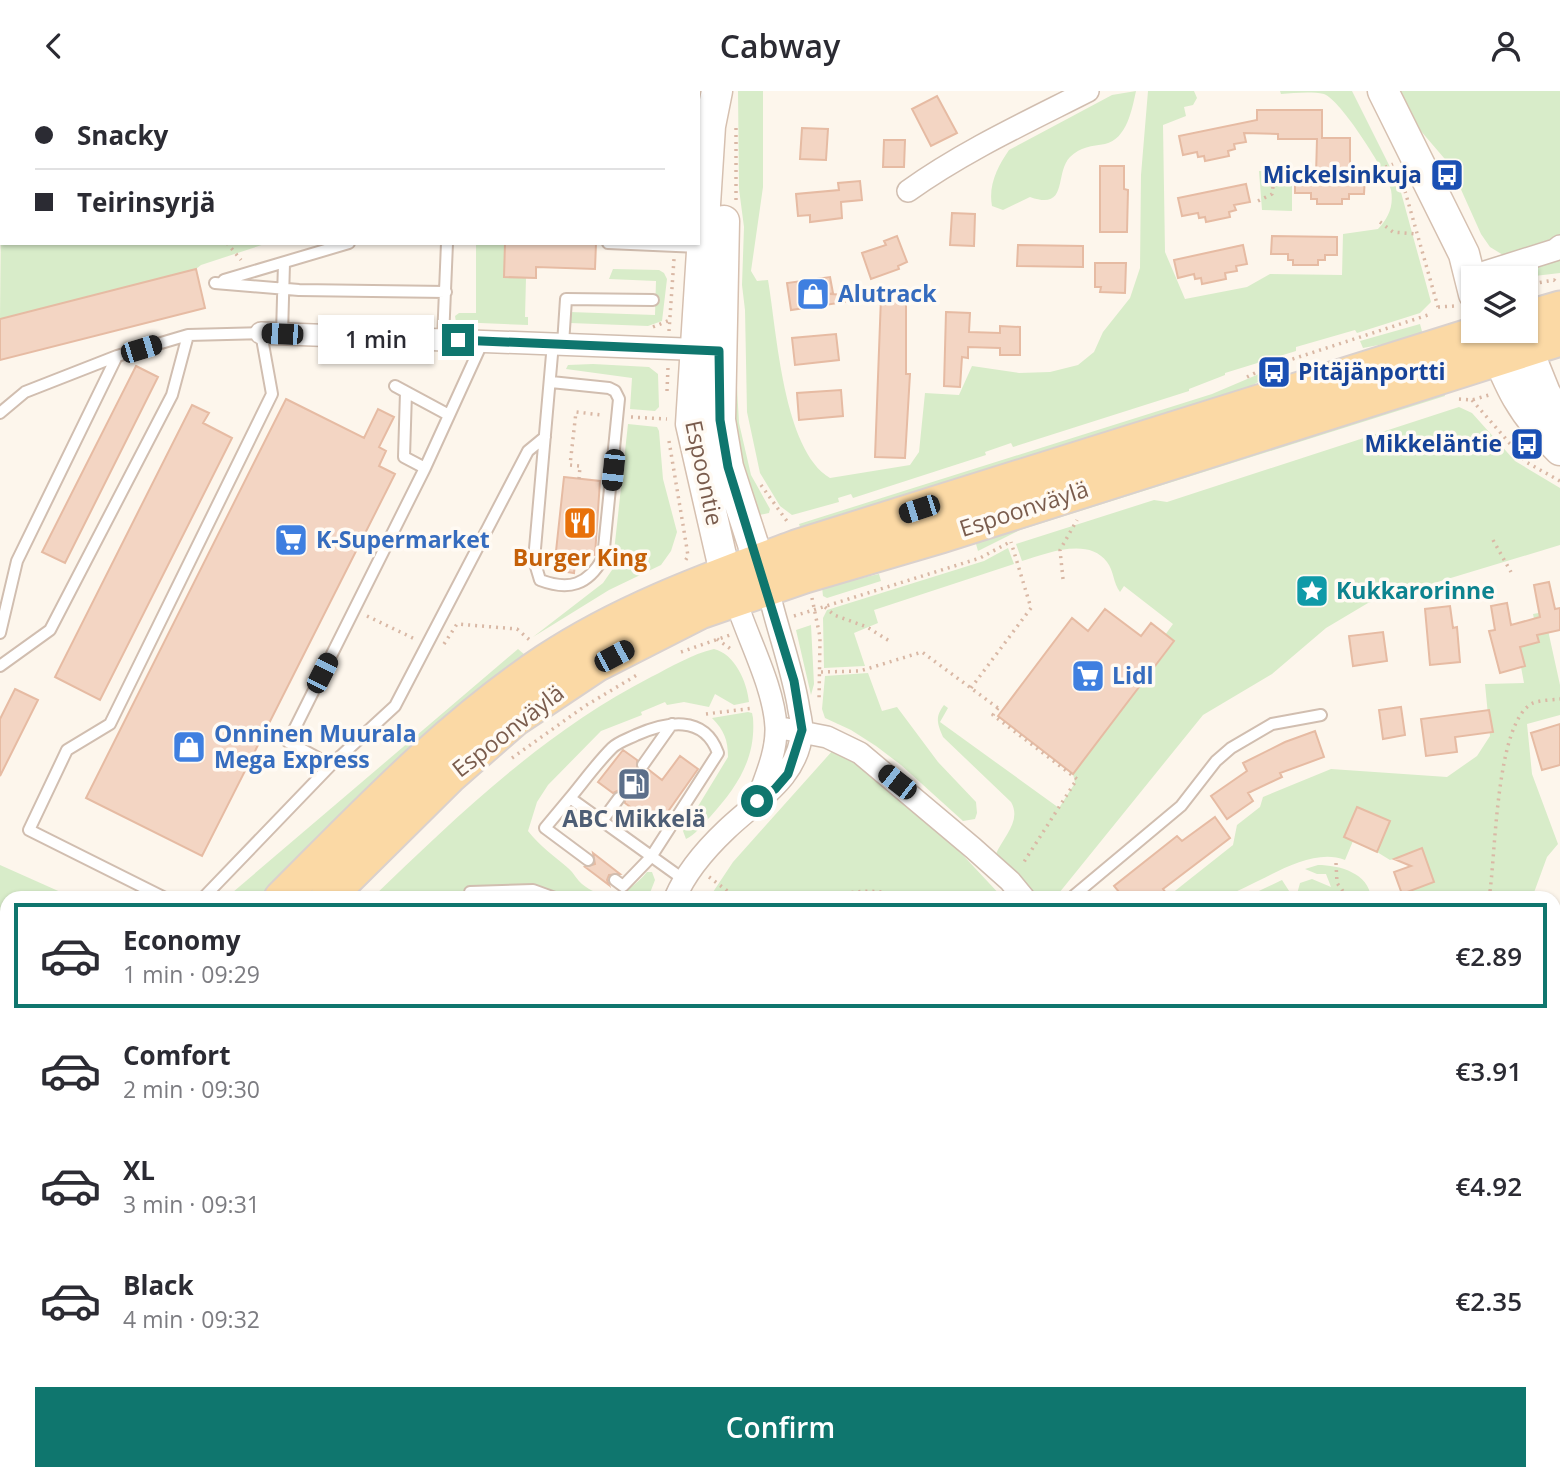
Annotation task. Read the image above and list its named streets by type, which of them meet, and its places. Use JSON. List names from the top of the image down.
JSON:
{
  "streets": {
    "main road": ["Espoontie", "Espoonväylä"]
  },
  "crossings": [
    ["Espoontie", "Espoonväylä"]
  ],
  "places": {
    "bus stop": ["Mickelsinkuja", "Pitäjänportti", "Mikkeläntie"],
    "shop": ["Alutrack", "Onninen Muurala Mega Express"],
    "restaurant": ["Burger King"],
    "supermarket": ["K-Supermarket", "Lidl"],
    "place": ["Kukkarorinne"],
    "fuel station": ["ABC Mikkelä"]
  },
  "page": {
    "header": "Cabway",
    "banner": ["Snacky", "Teirinsyrjä"],
    "bubble": "1 min",
    "list": [
      {
        "name": "Economy",
        "note": "1 min · 09:29",
        "value": "€2.89"
      },
      {
        "name": "Comfort",
        "note": "2 min · 09:30",
        "value": "€3.91"
      },
      {
        "name": "XL",
        "note": "3 min · 09:31",
        "value": "€4.92"
      },
      {
        "name": "Black",
        "note": "4 min · 09:32",
        "value": "€2.35"
      }
    ],
    "buttons": "Confirm"
  }
}
